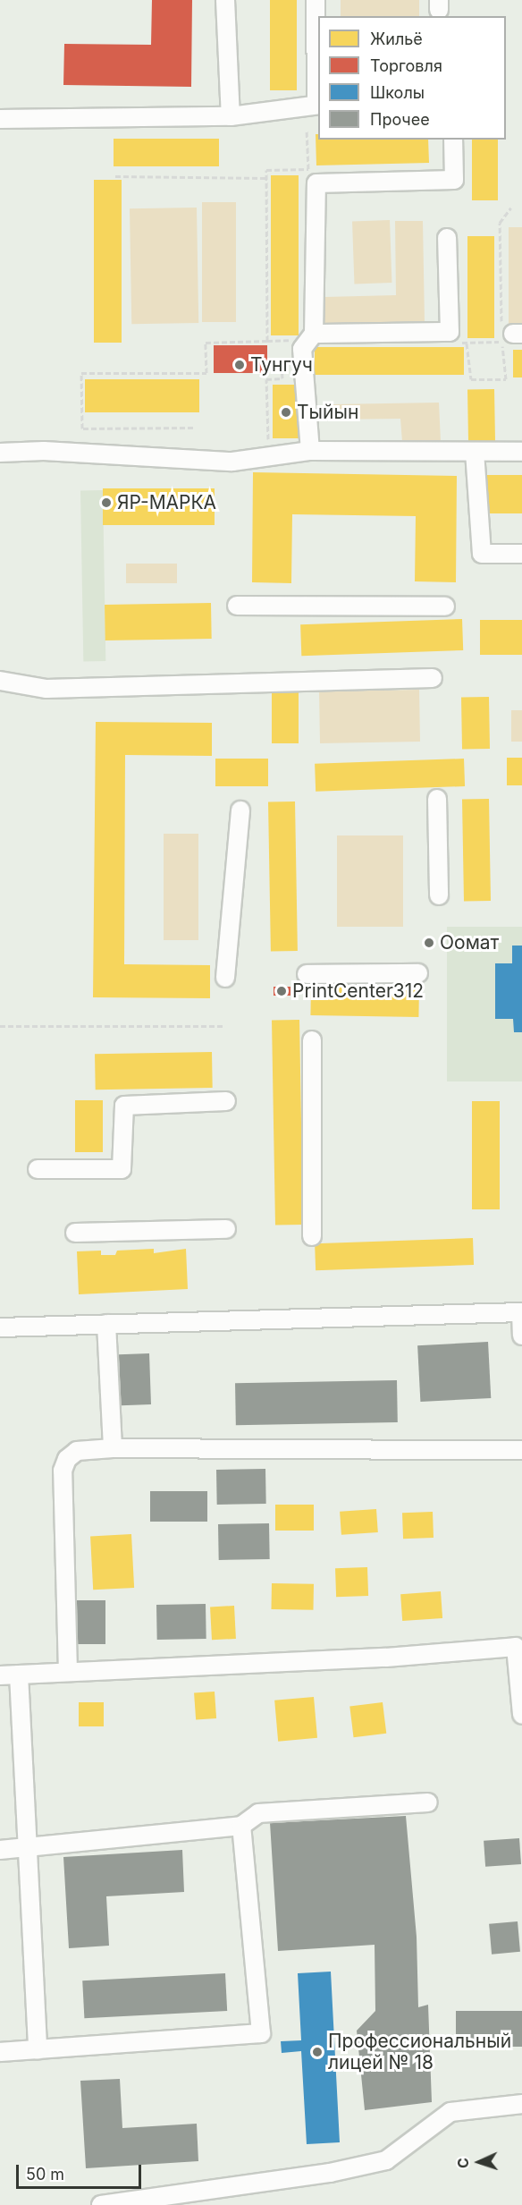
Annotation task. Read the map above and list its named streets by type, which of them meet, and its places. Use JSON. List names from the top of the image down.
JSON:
{
  "places": [
    "Тунгуч",
    "Тыйын",
    "ЯР-МАРКА",
    "Оомат",
    "PrintCenter312",
    "Профессиональный лицей № 18"
  ],
  "legend": [
    "Жильё",
    "Торговля",
    "Школы",
    "Прочее"
  ],
  "scale_bar": "50 m",
  "north": "left"
}
